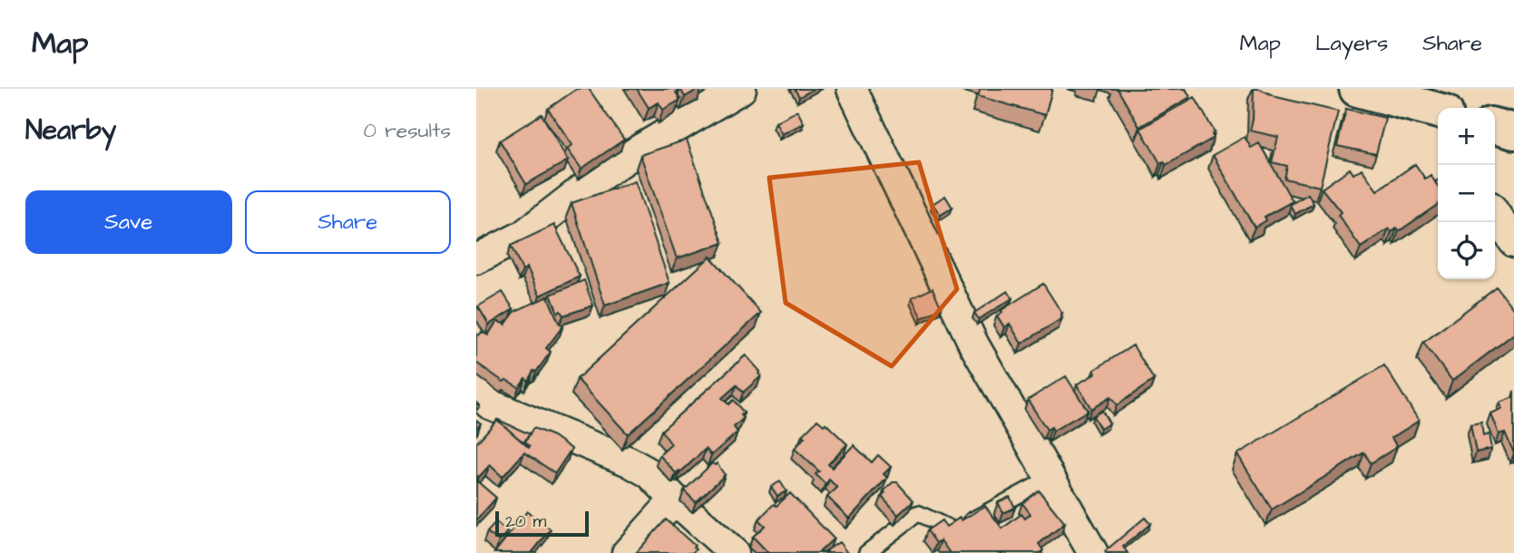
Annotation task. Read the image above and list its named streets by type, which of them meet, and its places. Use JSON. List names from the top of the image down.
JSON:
{
  "scale_bar": "20 m",
  "page": {
    "header": "Map",
    "nav": ["Map", "Layers", "Share"],
    "heading": ["Nearby", "0 results"],
    "map_buttons": ["+", "−"],
    "buttons": ["Save", "Share"],
    "scale": "20 m"
  }
}
